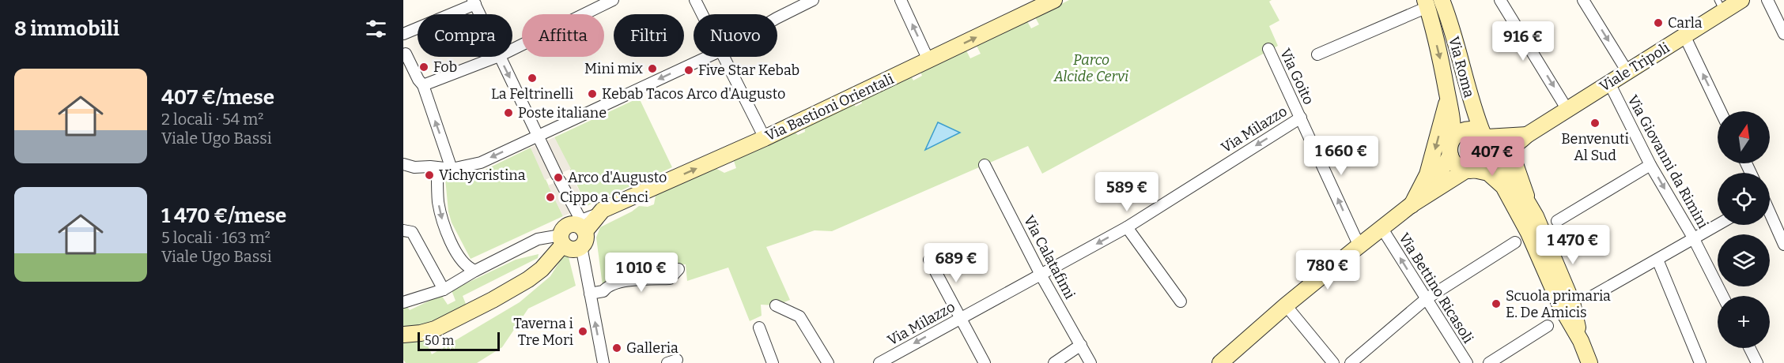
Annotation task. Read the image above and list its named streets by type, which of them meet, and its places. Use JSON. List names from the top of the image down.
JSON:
{
  "streets": {
    "street": [
      "Via Roma",
      "Viale Tripoli",
      "Via Goito",
      "Via Bastioni Orientali",
      "Via Milazzo",
      "Via Giovanni da Rimini",
      "Via Calatafimi",
      "Via Bettino Ricasoli"
    ]
  },
  "crossings": [
    ["Via Roma", "Viale Tripoli"],
    ["Viale Tripoli", "Via Giovanni da Rimini"],
    ["Via Goito", "Via Milazzo"],
    ["Via Milazzo", "Via Calatafimi"]
  ],
  "one_way": [
    "Via Goito",
    "Via Milazzo",
    "Via Giovanni da Rimini",
    "Via Bettino Ricasoli"
  ],
  "parks": ["Parco Alcide Cervi"],
  "places": [
    "Carla",
    "Fob",
    "Mini mix",
    "Five Star Kebab",
    "La Feltrinelli",
    "Kebab Tacos Arco d'Augusto",
    "Poste italiane",
    "Benvenuti Al Sud",
    "Vichycristina",
    "Arco d'Augusto",
    "Cippo a Cenci",
    "Scuola primaria E. De Amicis",
    "Taverna i Tre Mori",
    "Galleria"
  ],
  "scale_bar": "50 m",
  "north": "top",
  "page": {
    "heading": "8 immobili",
    "chip": [
      "Compra",
      "Affitta",
      "Filtri",
      "Nuovo"
    ],
    "price": [
      "916 €",
      "1 660 €",
      "407 €",
      "589 €",
      "1 470 €",
      "689 €",
      "780 €",
      "1 010 €"
    ],
    "list": [
      {
        "name": "407 €/mese",
        "note": "2 locali · 54 m² · Viale Ugo Bassi"
      },
      {
        "name": "1 470 €/mese",
        "note": "5 locali · 163 m² · Viale Ugo Bassi"
      }
    ],
    "map_buttons": "+",
    "scale": "50 m"
  }
}
